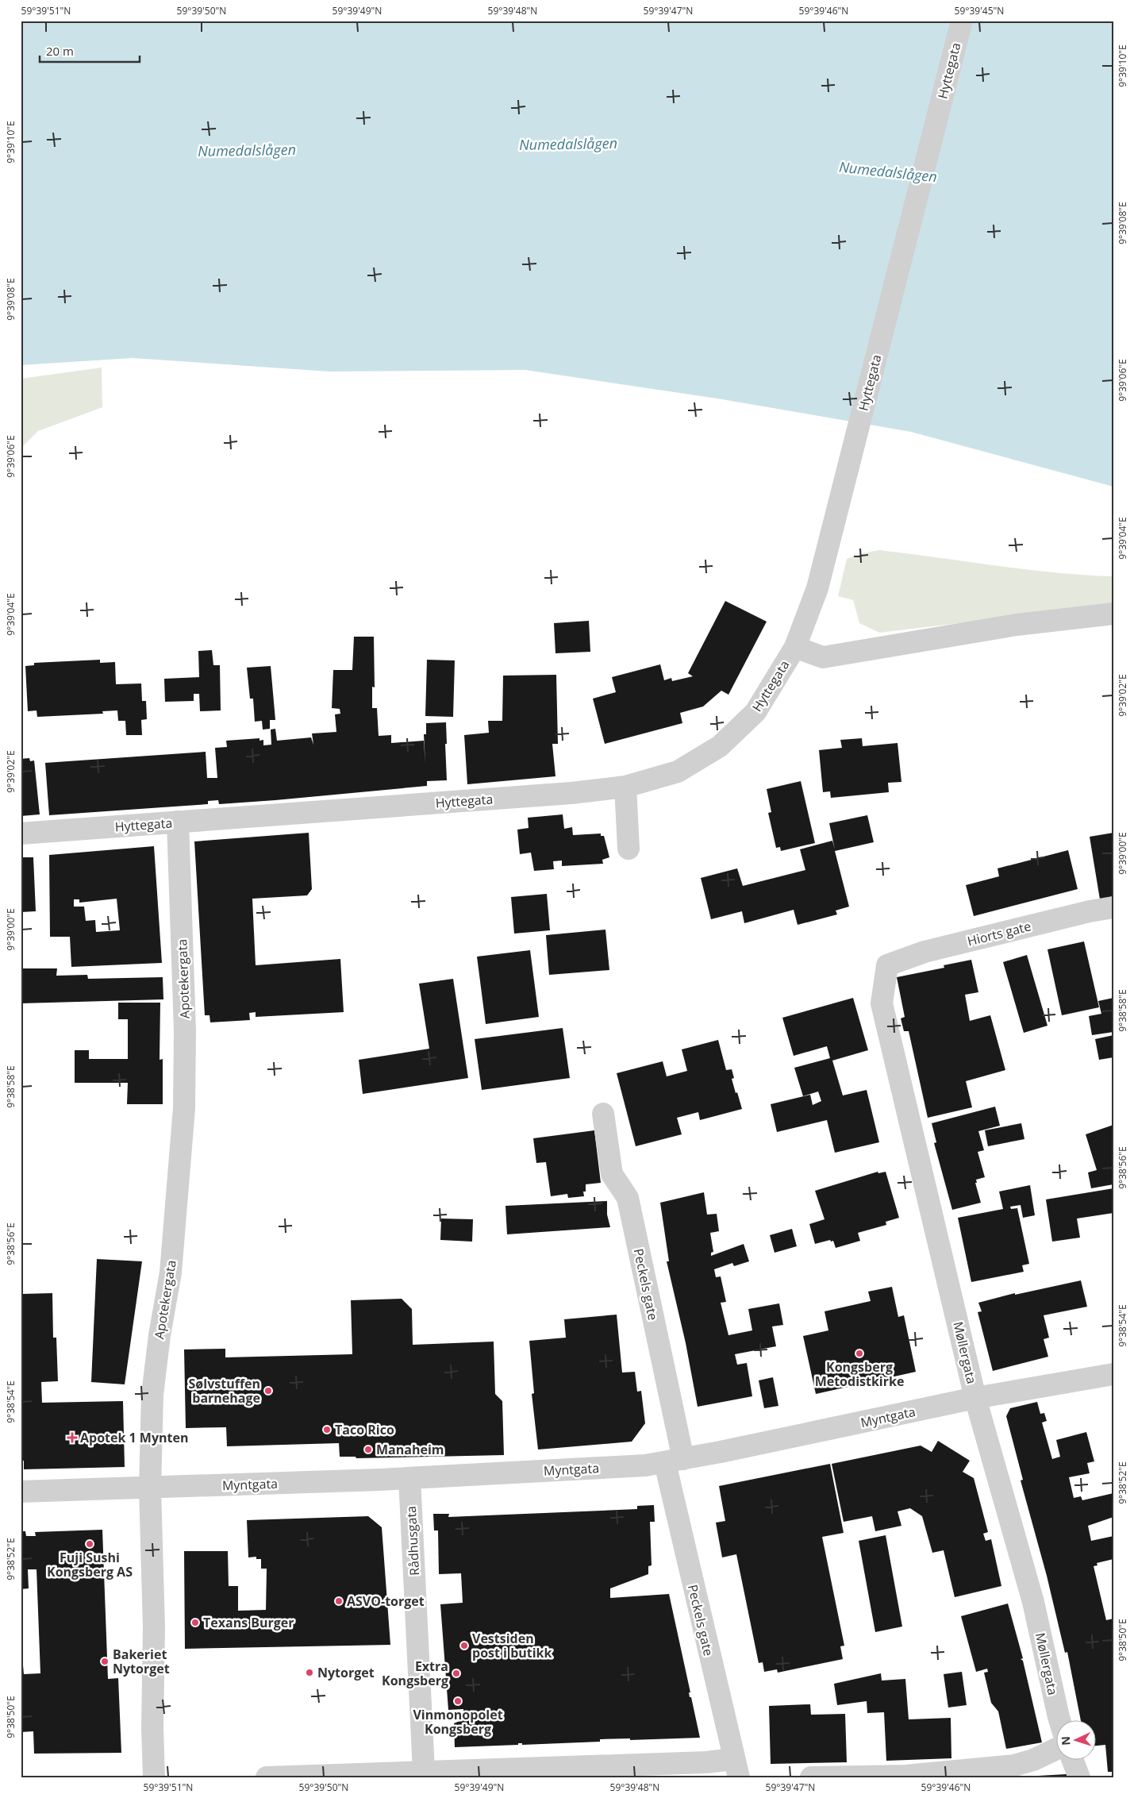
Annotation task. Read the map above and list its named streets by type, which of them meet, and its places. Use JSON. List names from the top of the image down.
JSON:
{
  "streets": {
    "street": [
      "Hyttegata",
      "Hiorts gate",
      "Apotekergata",
      "Peckels gate",
      "Møllergata",
      "Myntgata",
      "Rådhusgata"
    ]
  },
  "crossings": [
    ["Hyttegata", "Apotekergata"],
    ["Hiorts gate", "Møllergata"],
    ["Apotekergata", "Myntgata"],
    ["Peckels gate", "Myntgata"],
    ["Møllergata", "Myntgata"],
    ["Myntgata", "Rådhusgata"]
  ],
  "water": ["Numedalslågen"],
  "places": {
    "other": [
      "Kongsberg Metodistkirke",
      "Sølvstuffen barnehage",
      "Taco Rico",
      "Manaheim",
      "Fuji Sushi Kongsberg AS",
      "ASVO-torget",
      "Texans Burger",
      "Vestsiden post i butikk",
      "Bakeriet Nytorget",
      "Nytorget",
      "Extra Kongsberg",
      "Vinmonopolet Kongsberg"
    ],
    "health": ["Apotek 1 Mynten"]
  },
  "scale_bar": "20 m",
  "north": "left",
  "coordinates": [
    "59°39'51\"N",
    "59°39'50\"N",
    "59°39'49\"N",
    "59°39'48\"N",
    "59°39'47\"N",
    "59°39'46\"N",
    "59°39'45\"N",
    "9°39'10\"E",
    "9°39'08\"E",
    "9°39'06\"E",
    "9°39'04\"E",
    "9°39'02\"E",
    "9°39'00\"E",
    "9°38'58\"E",
    "9°38'56\"E",
    "9°38'54\"E",
    "9°38'52\"E",
    "9°38'50\"E"
  ]
}
